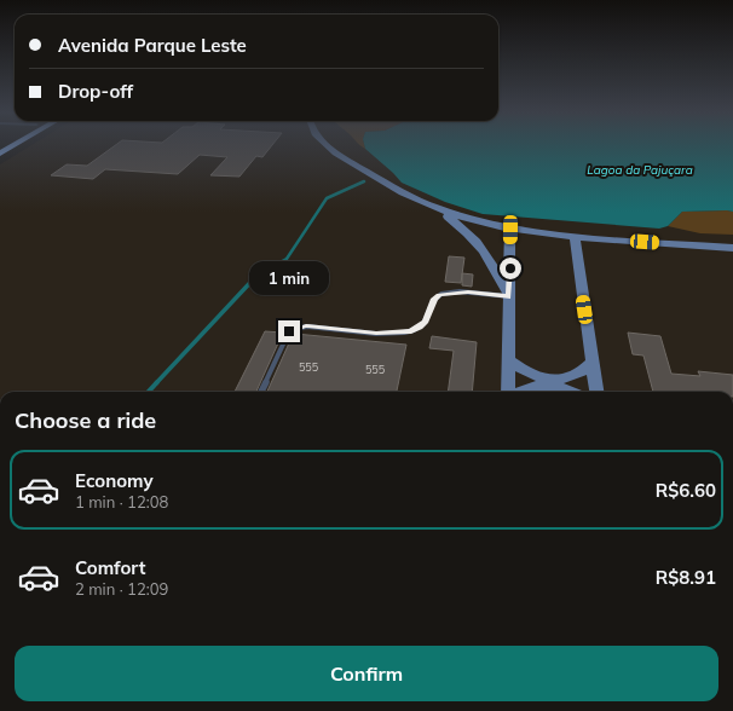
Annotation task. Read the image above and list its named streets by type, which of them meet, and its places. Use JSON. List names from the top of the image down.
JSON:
{
  "water": ["Lagoa da Pajuçara"],
  "house_numbers": ["555", "555"],
  "page": {
    "banner": ["Avenida Parque Leste", "Drop-off"],
    "bubble": "1 min",
    "heading": "Choose a ride",
    "list": [
      {
        "name": "Economy",
        "note": "1 min · 12:08",
        "value": "R$6.60"
      },
      {
        "name": "Comfort",
        "note": "2 min · 12:09",
        "value": "R$8.91"
      }
    ],
    "buttons": "Confirm"
  }
}
